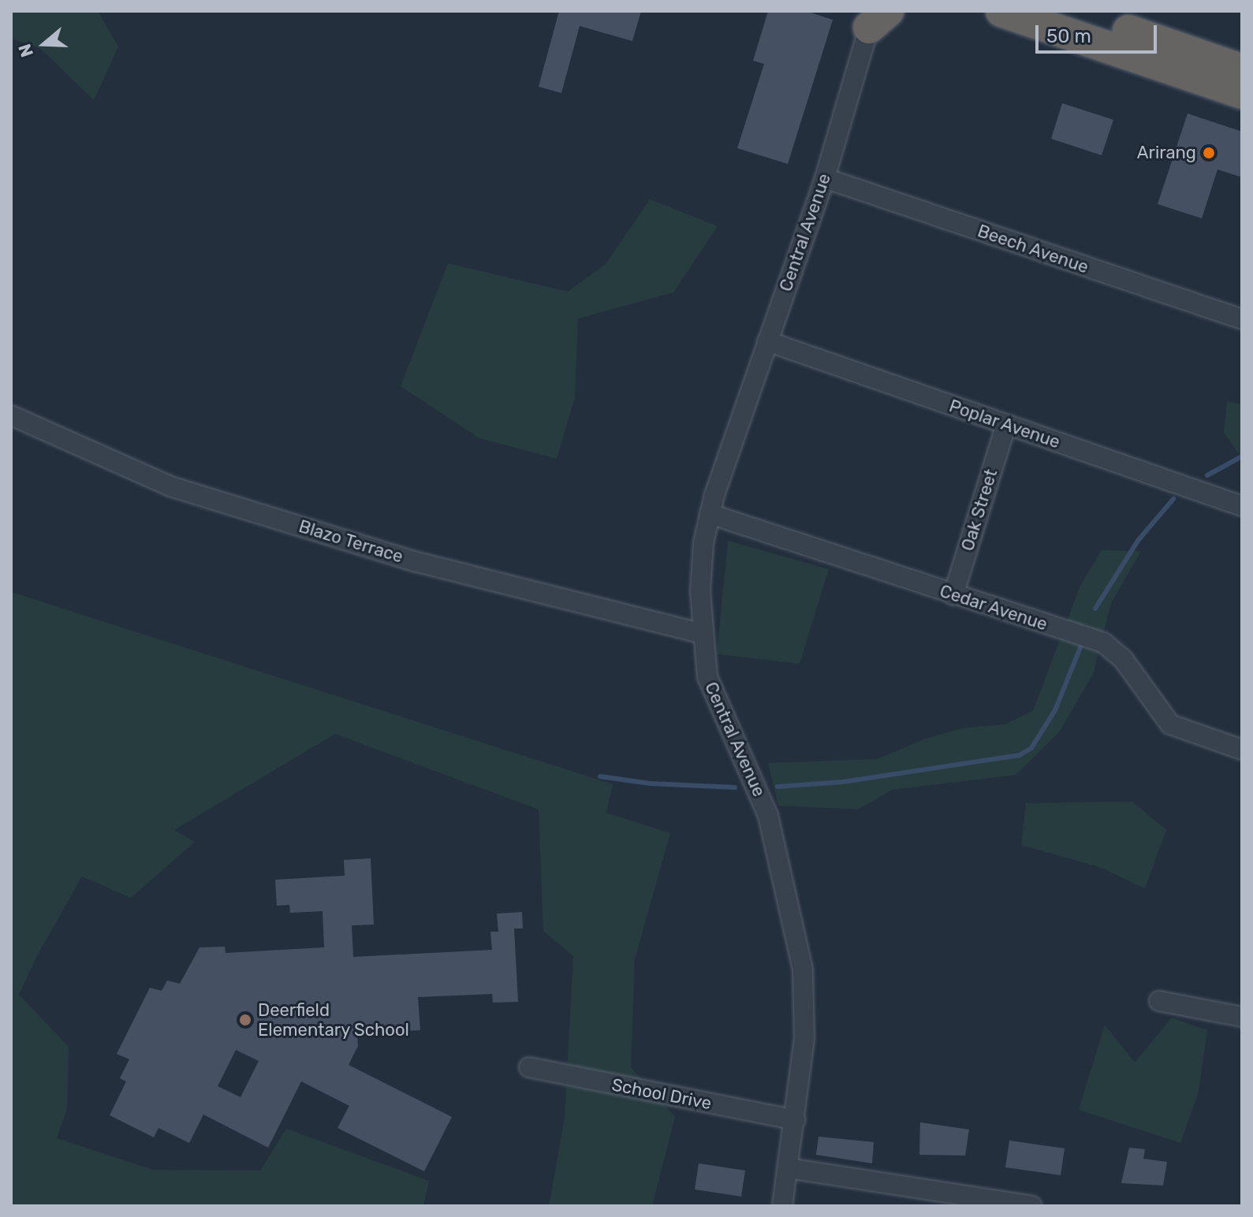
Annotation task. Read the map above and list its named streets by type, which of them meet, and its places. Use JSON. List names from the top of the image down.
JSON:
{
  "streets": {
    "street": [
      "Central Avenue",
      "Beech Avenue",
      "Poplar Avenue",
      "Oak Street",
      "Blazo Terrace",
      "Cedar Avenue",
      "School Drive"
    ]
  },
  "crossings": [
    ["Central Avenue", "Beech Avenue"],
    ["Central Avenue", "Poplar Avenue"],
    ["Central Avenue", "Blazo Terrace"],
    ["Central Avenue", "Cedar Avenue"],
    ["Central Avenue", "School Drive"],
    ["Poplar Avenue", "Oak Street"],
    ["Oak Street", "Cedar Avenue"]
  ],
  "places": ["Arirang", "Deerfield Elementary School"],
  "scale_bar": "50 m",
  "north": "left"
}
